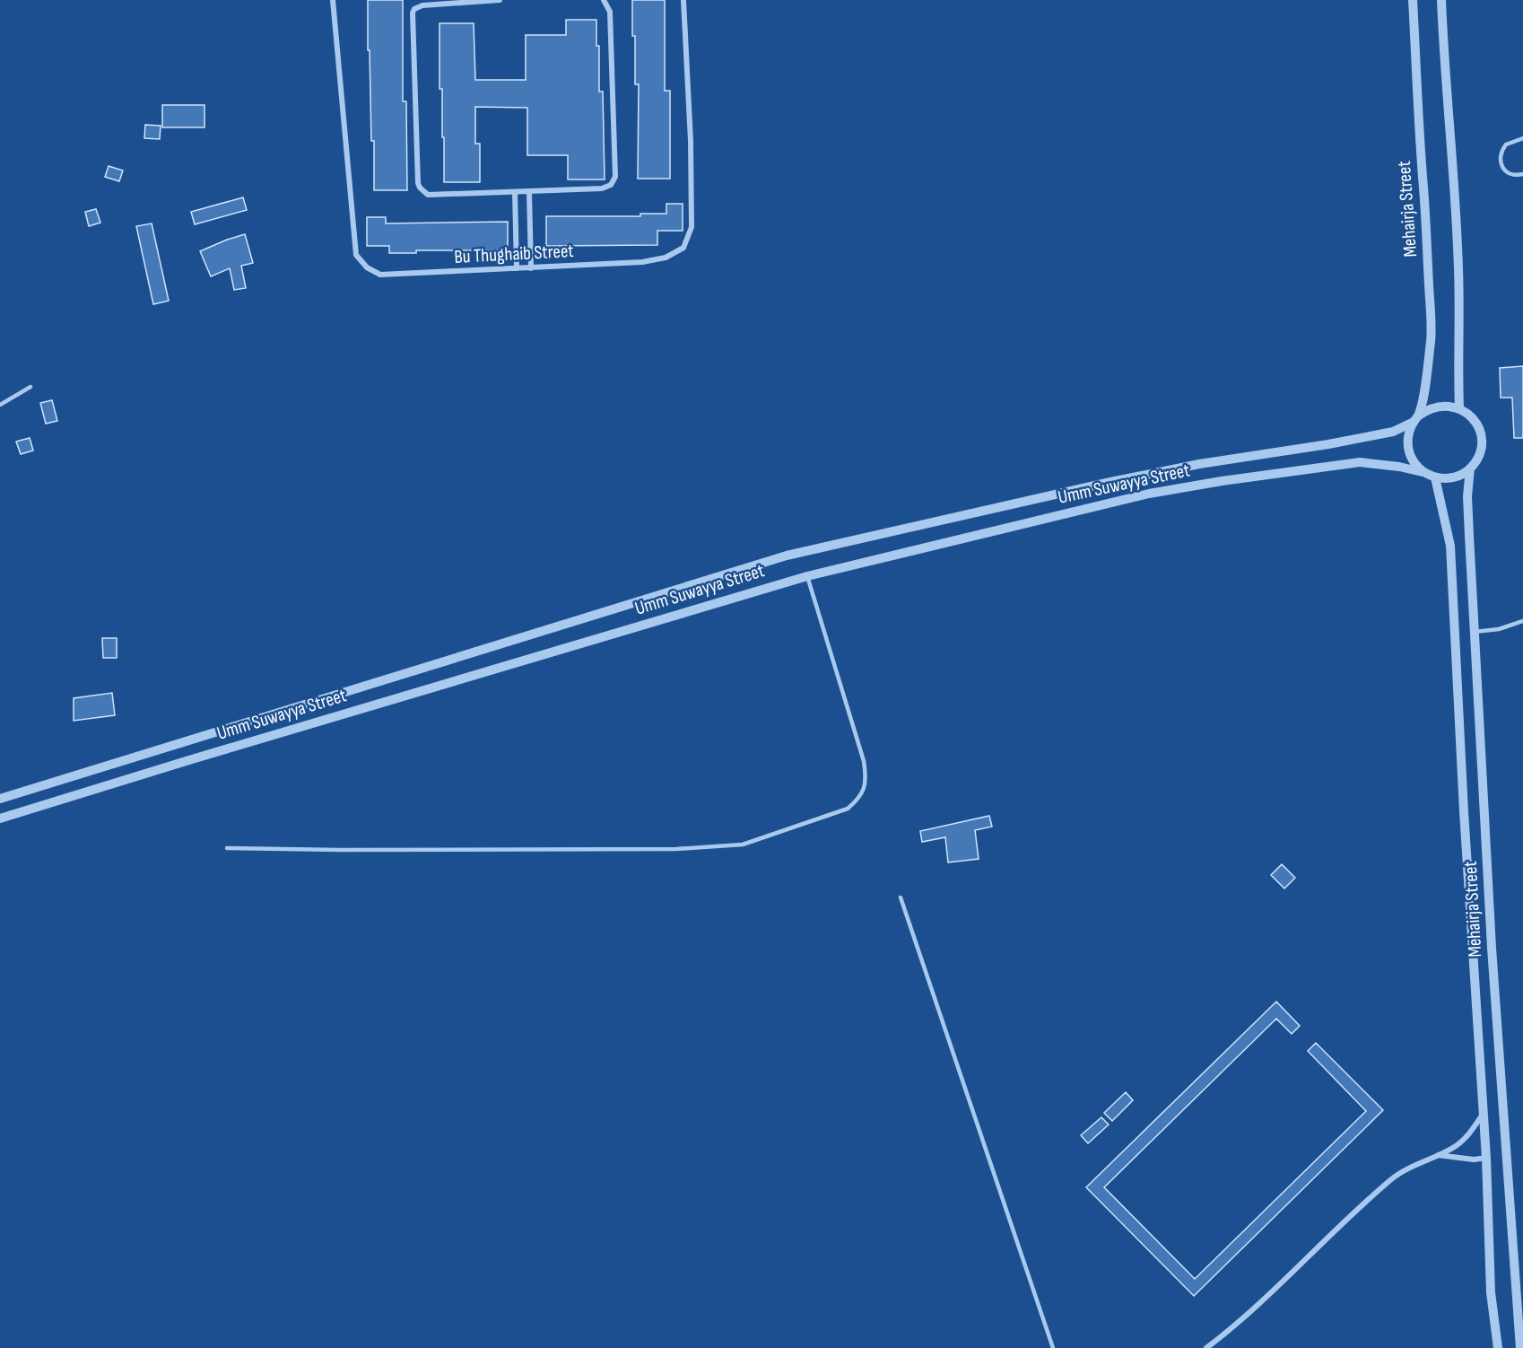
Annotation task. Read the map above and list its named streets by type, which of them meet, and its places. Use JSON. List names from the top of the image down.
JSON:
{
  "streets": {
    "street": ["Mehairja Street", "Bu Thughaib Street", "Umm Suwayya Street"]
  },
  "crossings": [
    ["Mehairja Street", "Umm Suwayya Street"]
  ]
}
